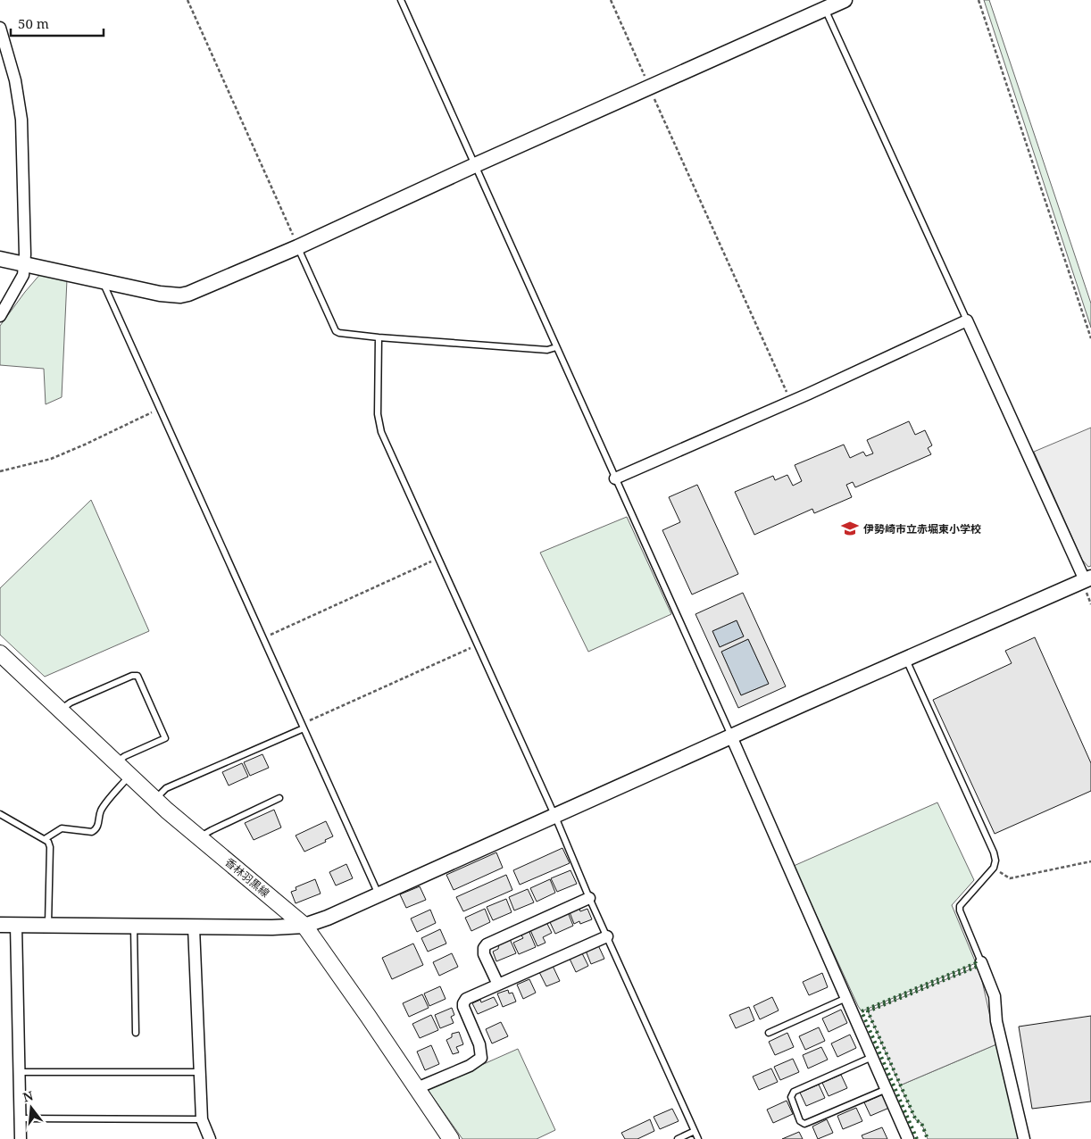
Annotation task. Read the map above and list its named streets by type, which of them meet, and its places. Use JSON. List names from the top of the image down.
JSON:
{
  "streets": {
    "main road": ["香林羽黒線"]
  },
  "places": {
    "school or university": ["伊勢崎市立赤堀東小学校"]
  },
  "scale_bar": "50 m",
  "north": "top"
}
